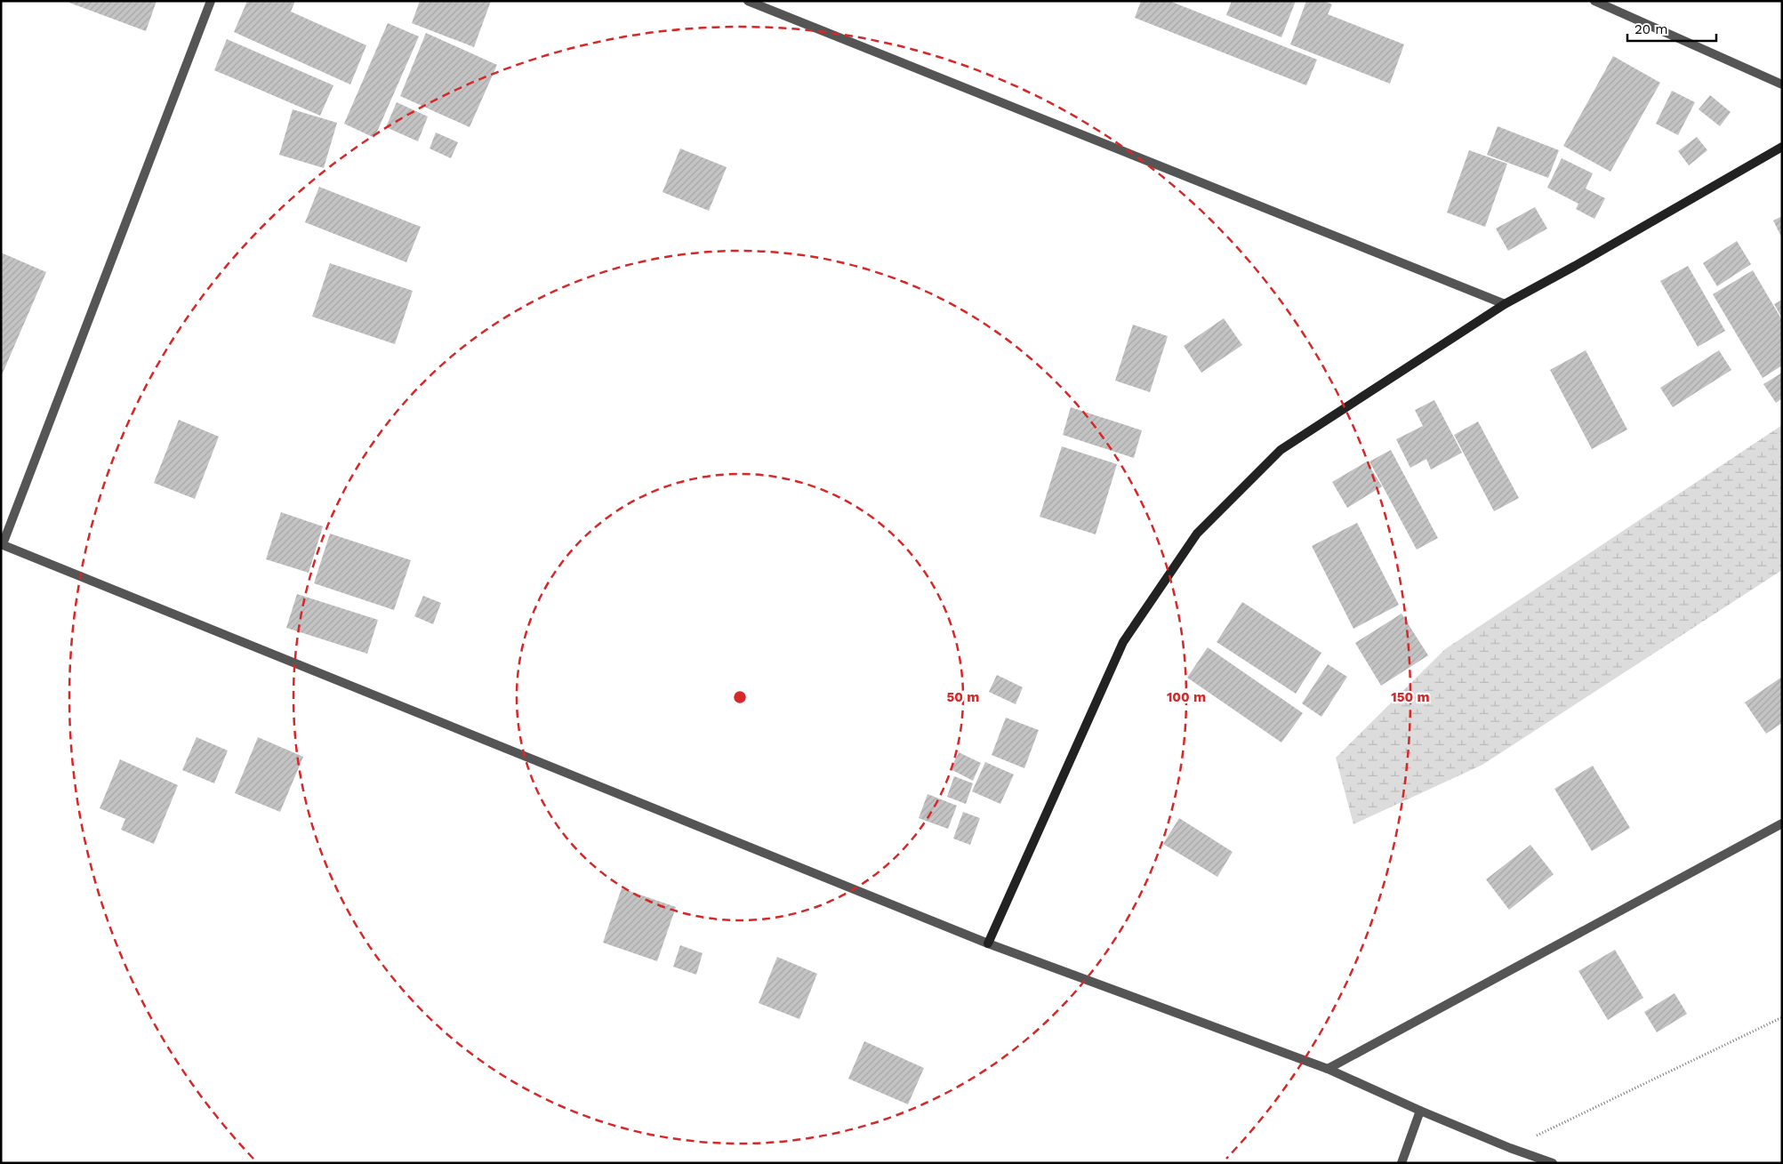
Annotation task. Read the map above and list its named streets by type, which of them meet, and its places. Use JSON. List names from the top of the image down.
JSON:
{
  "scale_bar": "20 m",
  "rings": ["50 m", "100 m", "150 m"]
}
